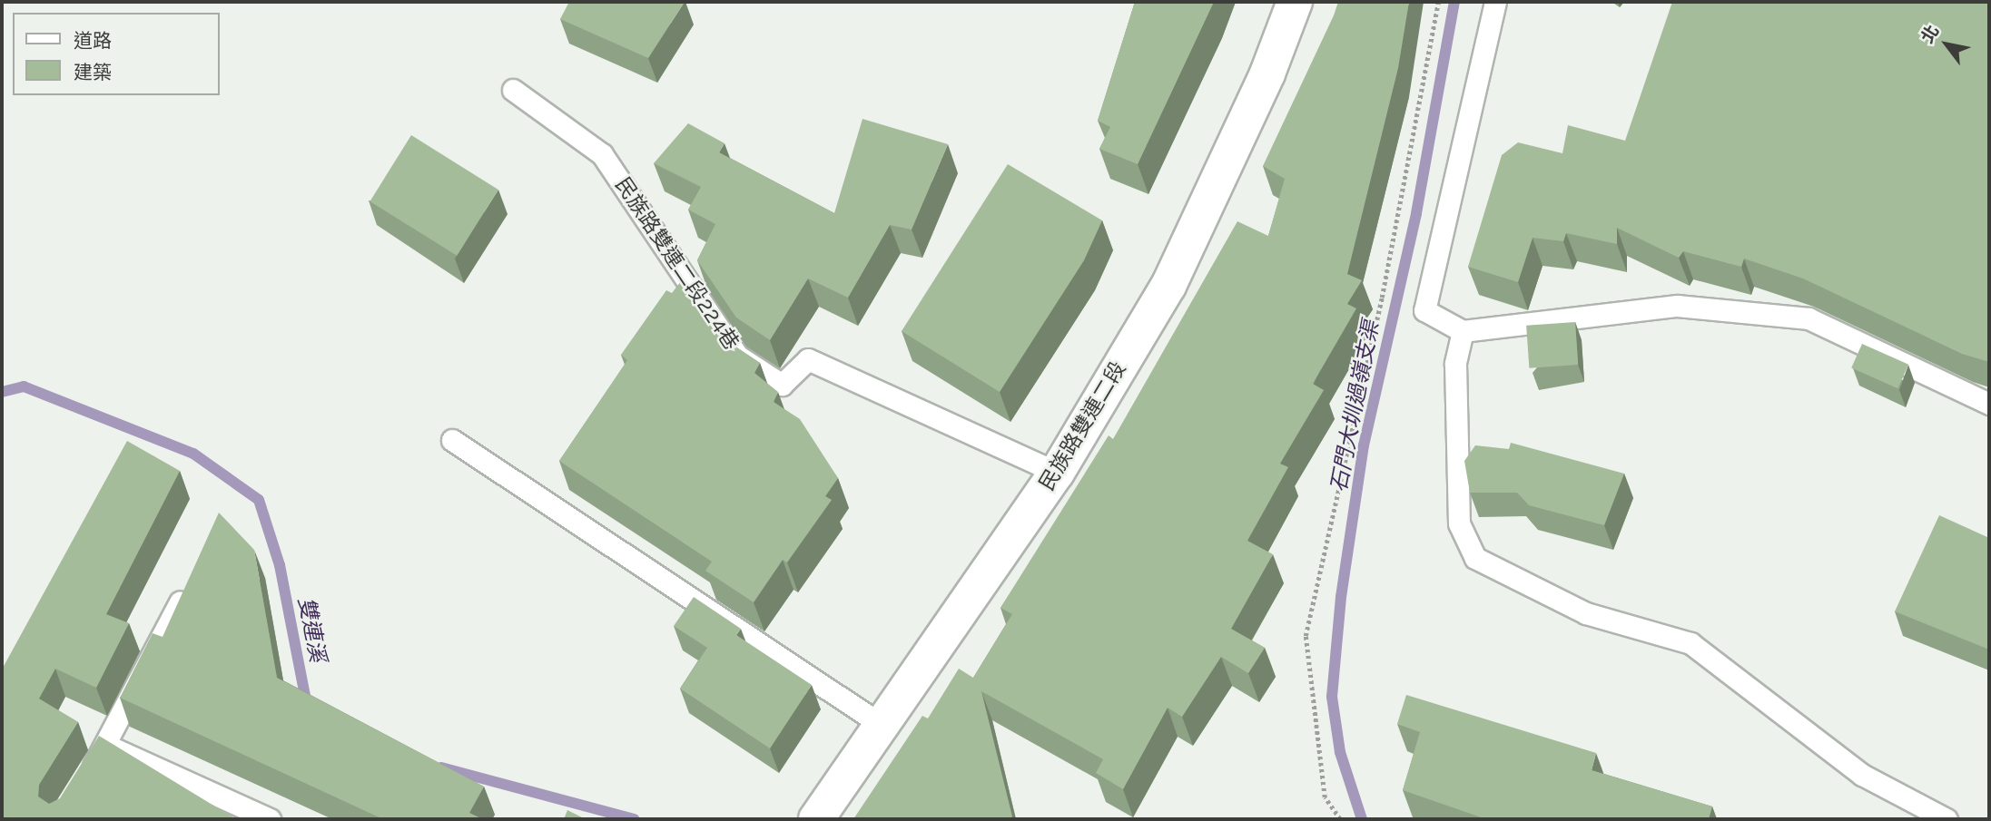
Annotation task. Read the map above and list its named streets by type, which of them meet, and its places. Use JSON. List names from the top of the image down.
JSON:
{
  "streets": {
    "main road": ["民族路雙連二段"],
    "lane": ["民族路雙連二段224巷"]
  },
  "crossings": [
    ["民族路雙連二段224巷", "民族路雙連二段"]
  ],
  "water": ["石門大圳過嶺支渠", "雙連溪"],
  "legend": ["道路", "建築"],
  "north": "top left"
}
